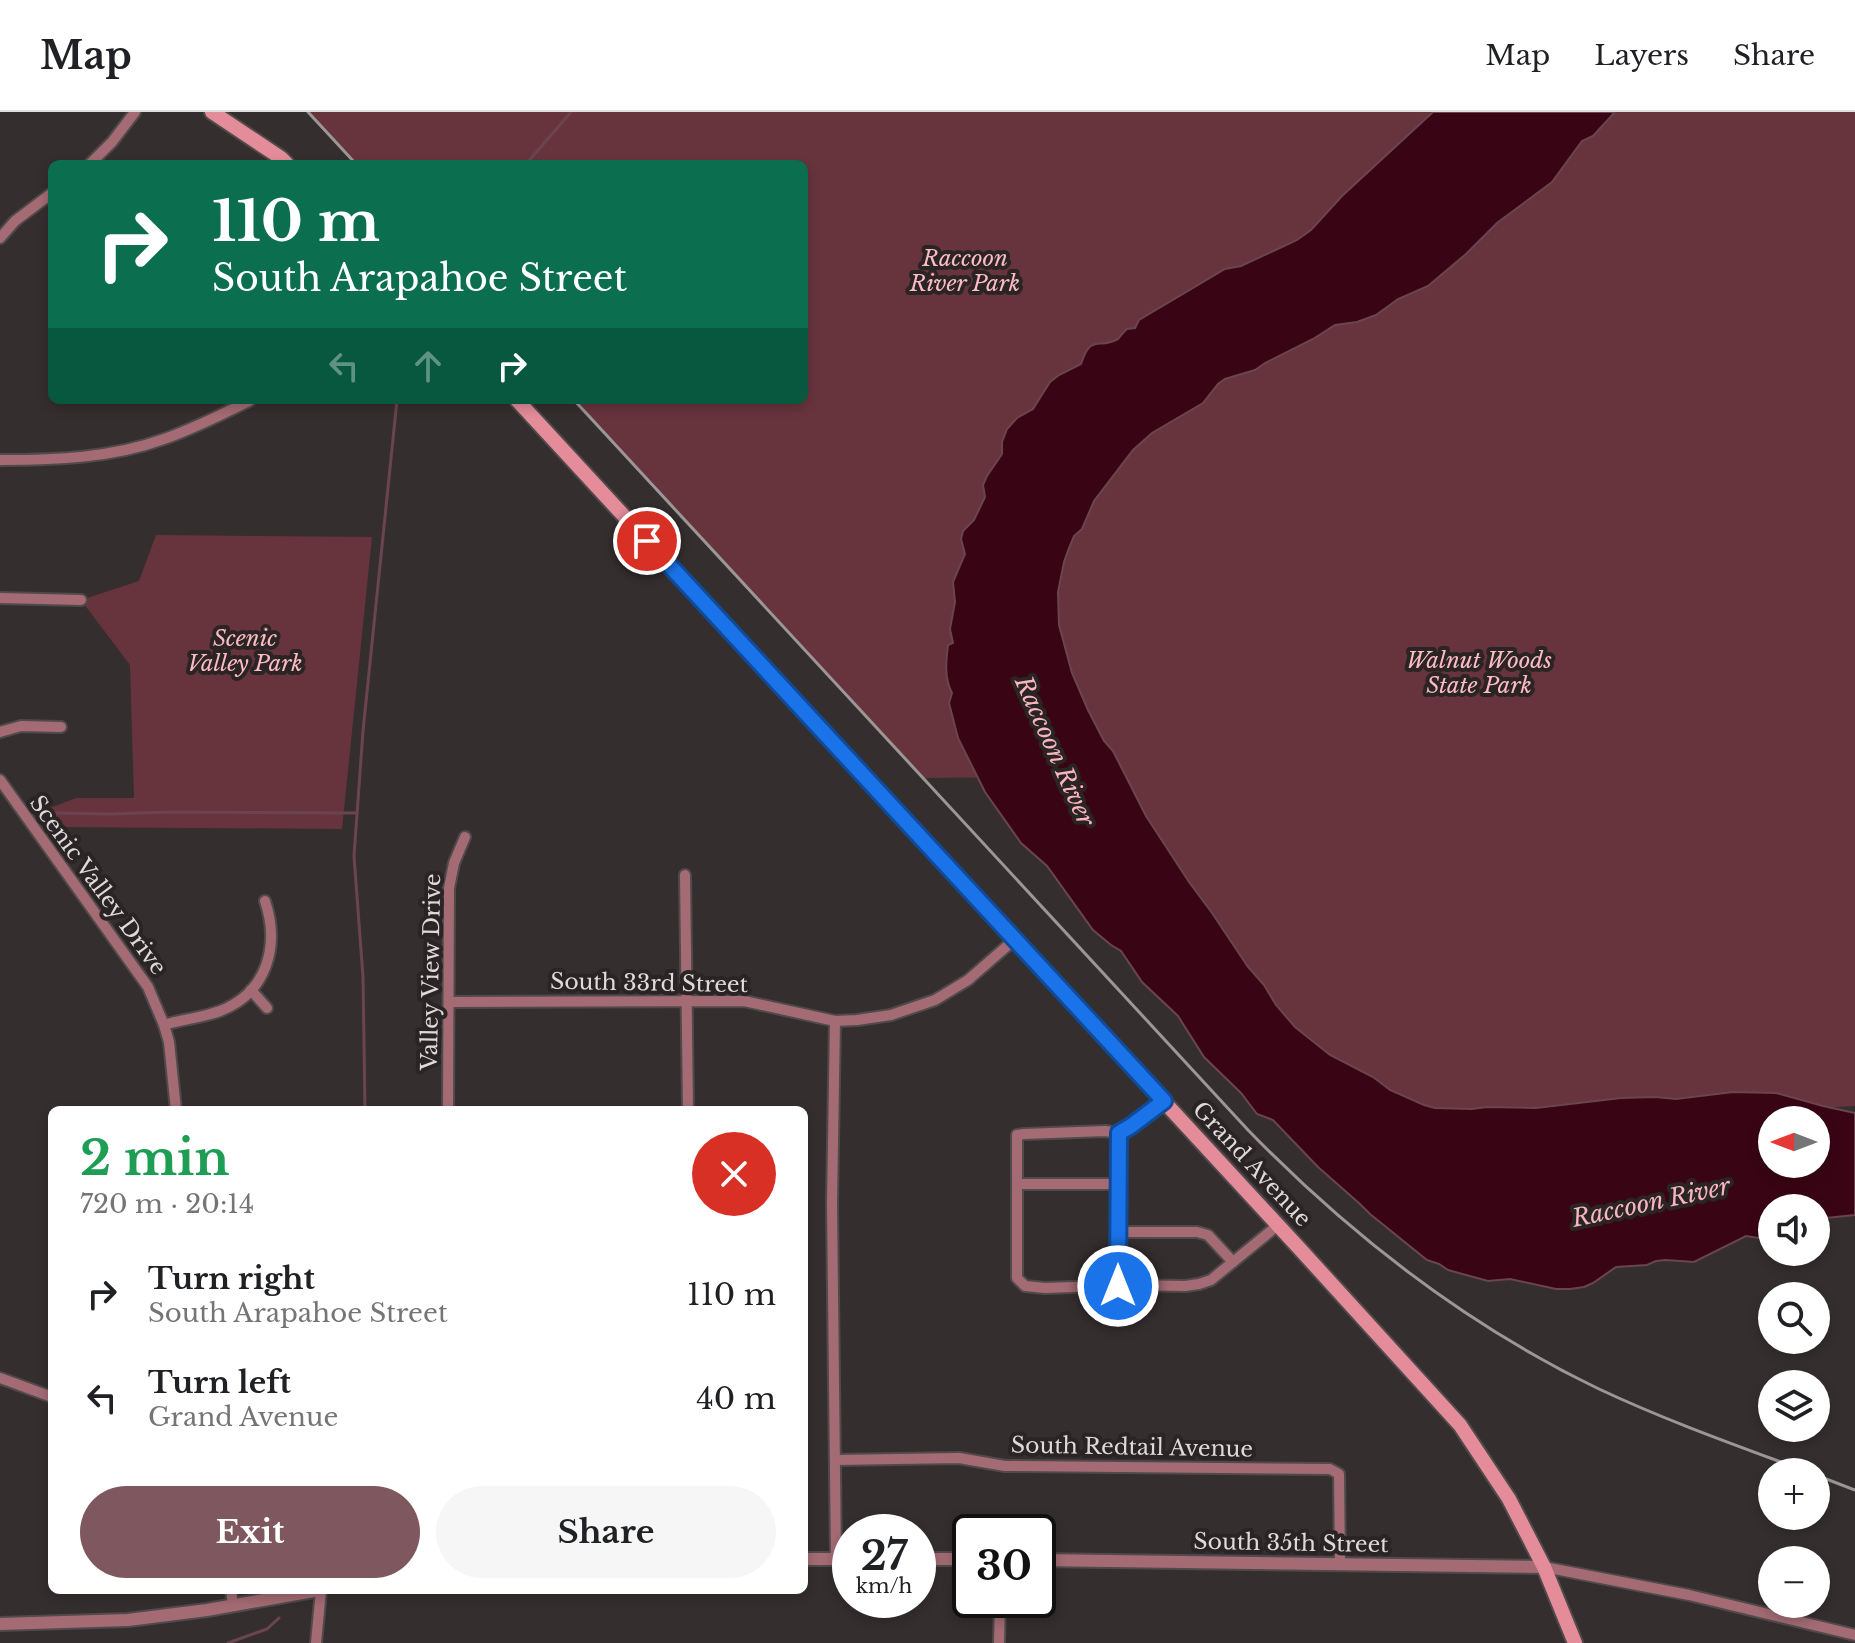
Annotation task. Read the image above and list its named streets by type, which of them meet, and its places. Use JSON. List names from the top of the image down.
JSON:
{
  "streets": {
    "main road": ["Grand Avenue"],
    "street": [
      "Scenic Valley Drive",
      "Valley View Drive",
      "South 33rd Street",
      "South Redtail Avenue",
      "South 35th Street"
    ]
  },
  "crossings": [
    ["Valley View Drive", "South 33rd Street"],
    ["South 33rd Street", "Grand Avenue"],
    ["Grand Avenue", "South 35th Street"],
    ["South Redtail Avenue", "South 35th Street"]
  ],
  "water": ["Raccoon River"],
  "parks": ["Raccoon River Park", "Scenic Valley Park", "Walnut Woods State Park"],
  "north": "left",
  "page": {
    "header": "Map",
    "nav": ["Map", "Layers", "Share"],
    "turn": ["110 m", "South Arapahoe Street"],
    "map_buttons": ["+", "−"],
    "heading": ["2 min", "720 m · 20:14"],
    "list": [
      {
        "name": "Turn right",
        "note": "South Arapahoe Street",
        "value": "110 m"
      },
      {
        "name": "Turn left",
        "note": "Grand Avenue",
        "value": "40 m"
      }
    ],
    "buttons": ["Exit", "Share"],
    "speed": "27 km/h",
    "limit": "30"
  }
}
